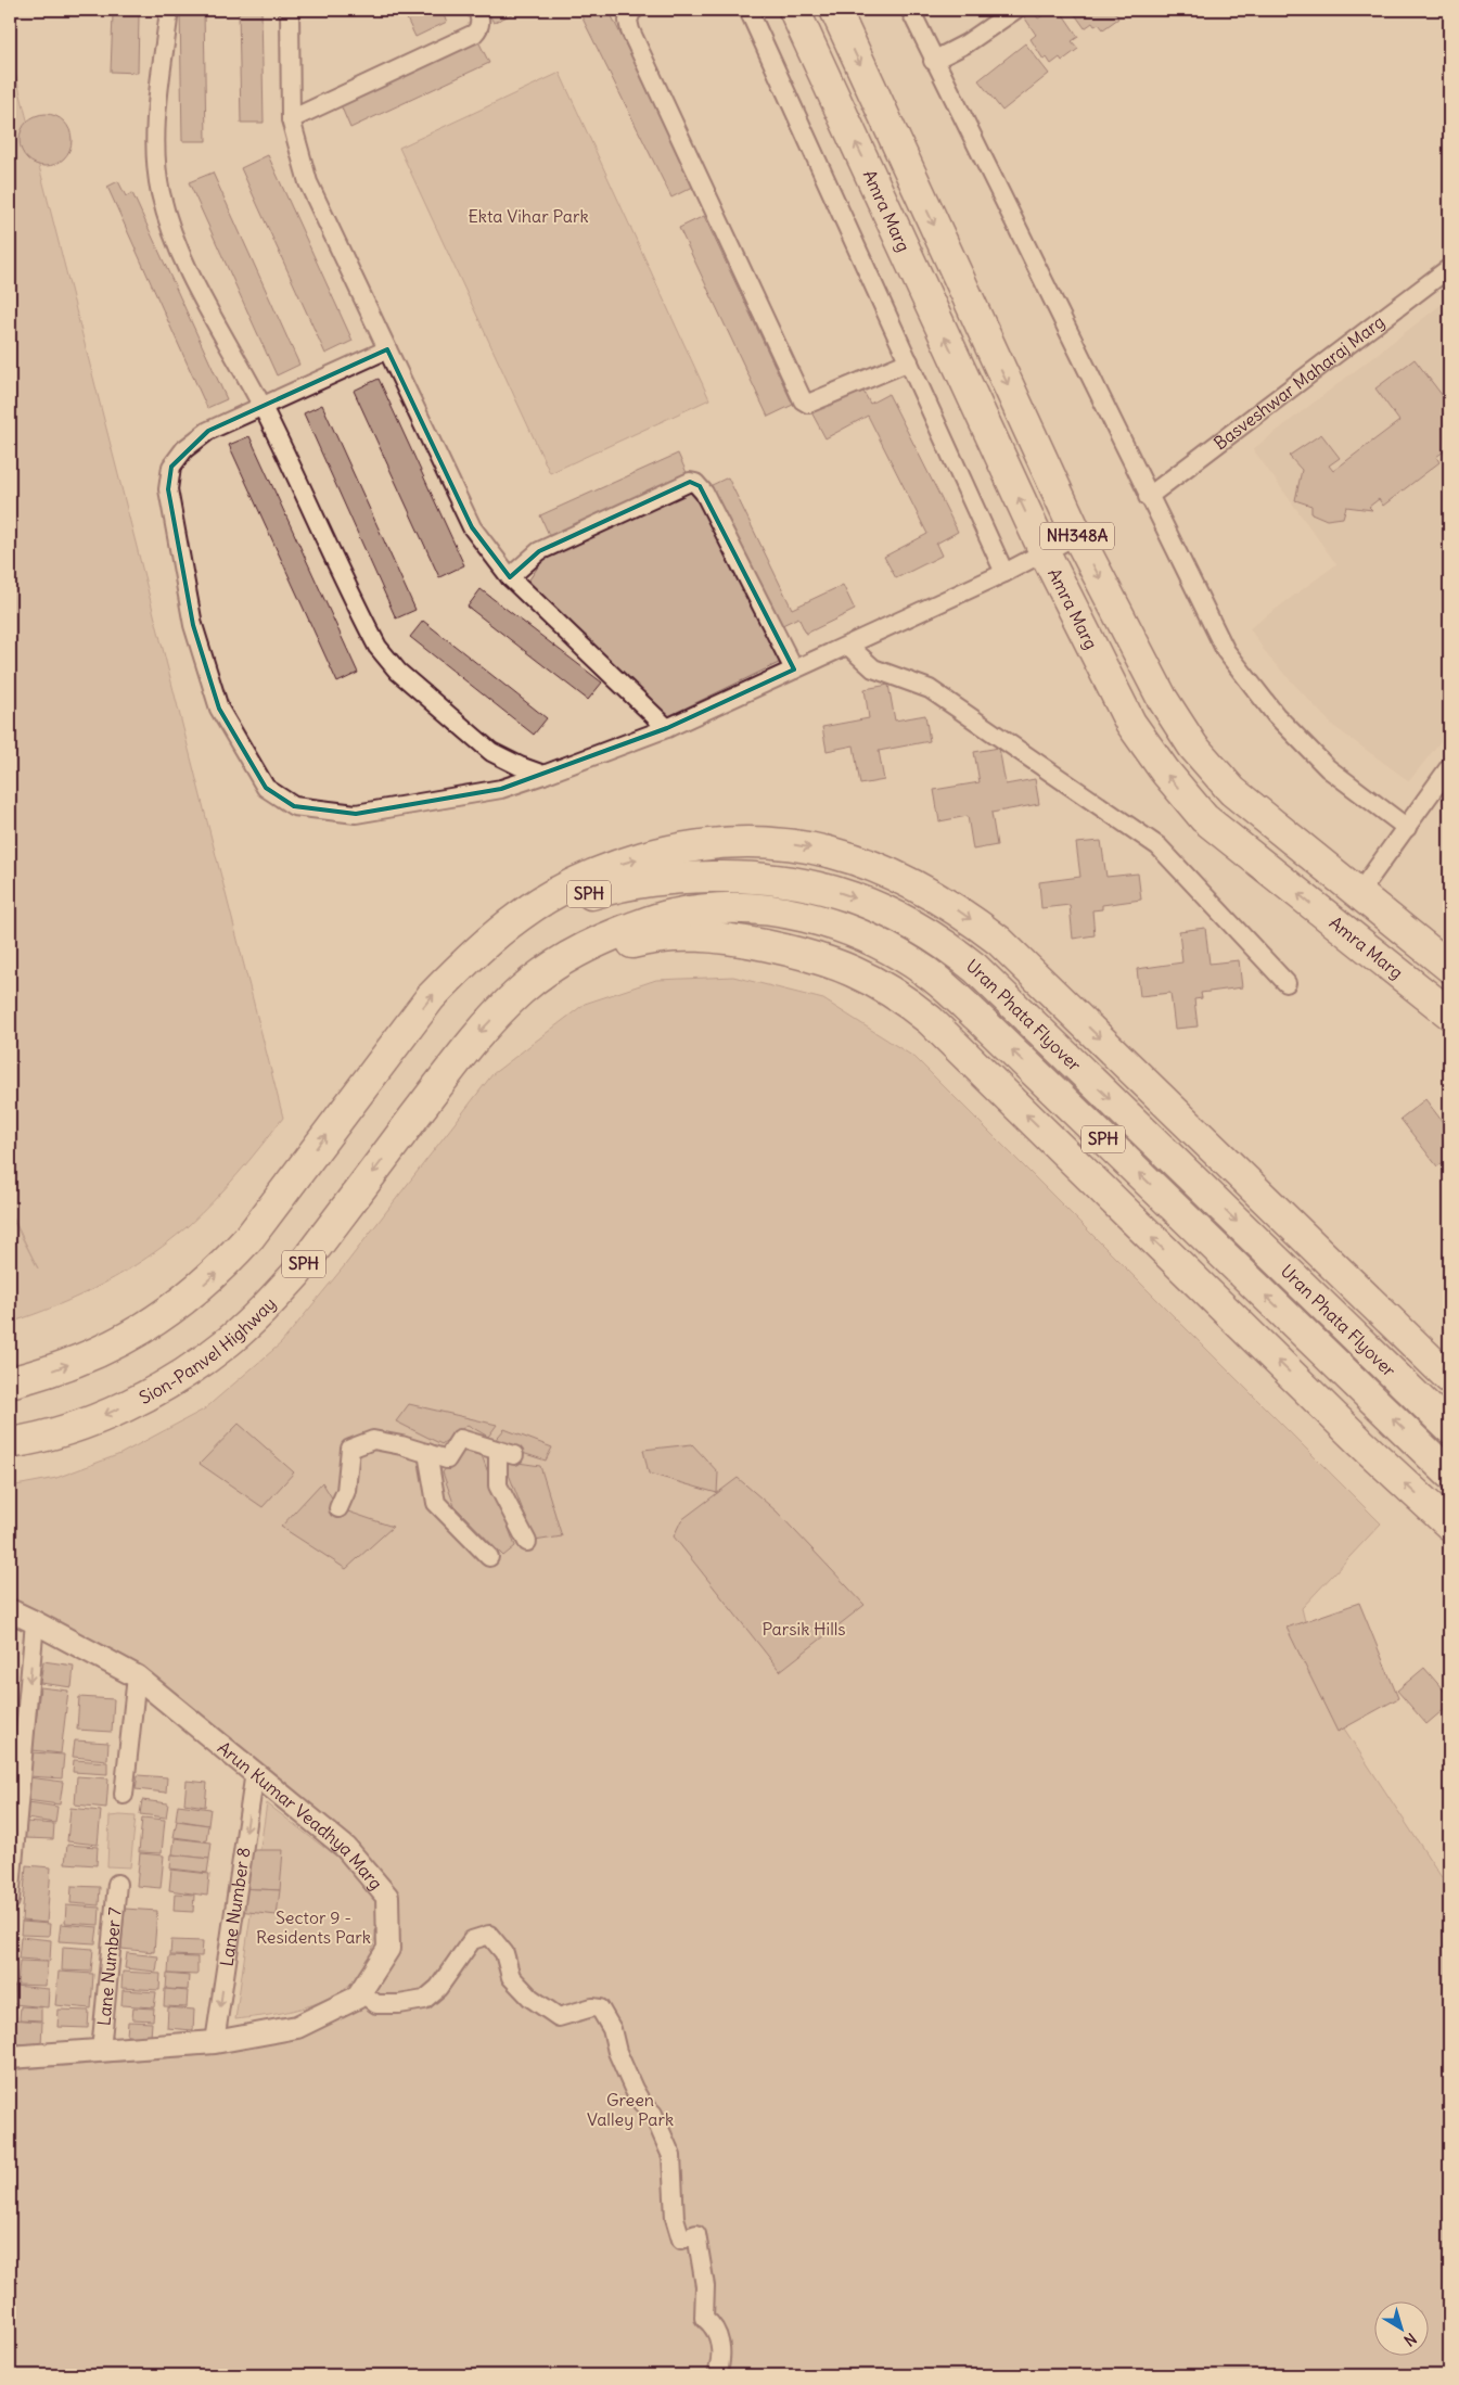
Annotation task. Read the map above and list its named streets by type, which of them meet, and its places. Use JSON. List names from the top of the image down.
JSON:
{
  "streets": {
    "highway": [
      "Amra Marg",
      "NH348A",
      "SPH",
      "Uran Phata Flyover",
      "Sion-Panvel Highway"
    ],
    "street": [
      "Basveshwar Maharaj Marg",
      "Arun Kumar Veadhya Marg",
      "Lane Number 8",
      "Lane Number 7"
    ]
  },
  "crossings": [
    ["SPH", "Uran Phata Flyover"],
    ["Uran Phata Flyover", "Sion-Panvel Highway"],
    ["Arun Kumar Veadhya Marg", "Lane Number 8"],
    ["Arun Kumar Veadhya Marg", "Lane Number 7"]
  ],
  "one_way": ["Lane Number 8"],
  "parks": [
    "Ekta Vihar Park",
    "Parsik Hills",
    "Sector 9 - Residents Park",
    "Green Valley Park"
  ],
  "north": "bottom right"
}
